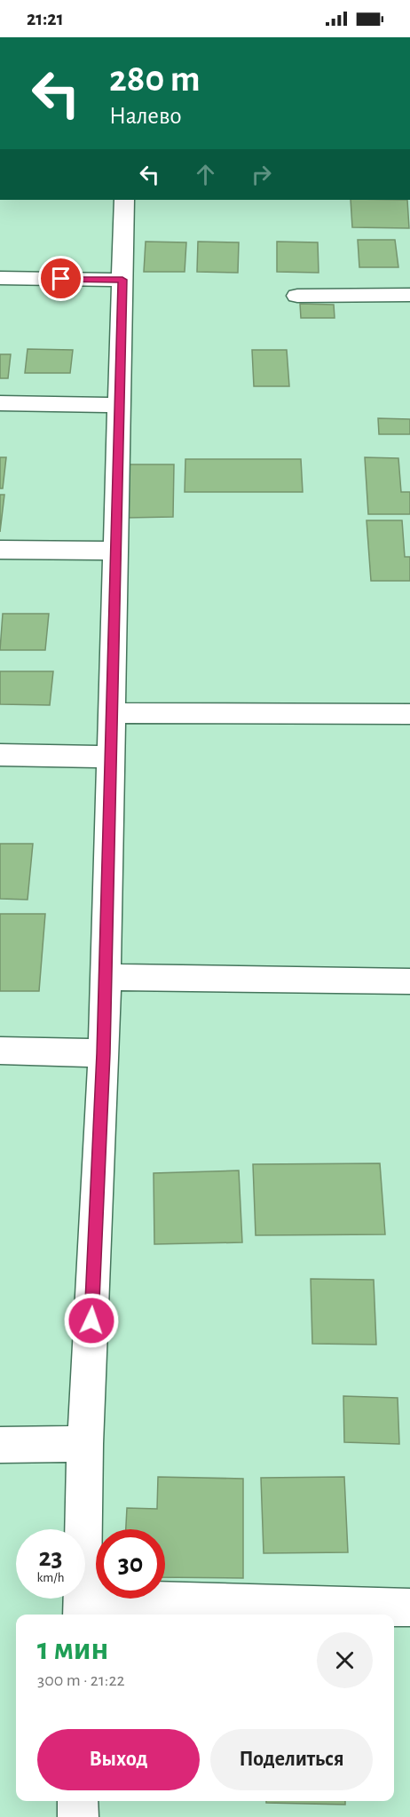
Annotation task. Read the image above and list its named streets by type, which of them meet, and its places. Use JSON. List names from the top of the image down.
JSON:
{
  "page": {
    "status": "21:21",
    "turn": ["280 m", "Налево"],
    "speed": "23 km/h",
    "limit": "30",
    "heading": ["1 мин", "300 m · 21:22"],
    "buttons": ["Выход", "Поделиться"]
  }
}
